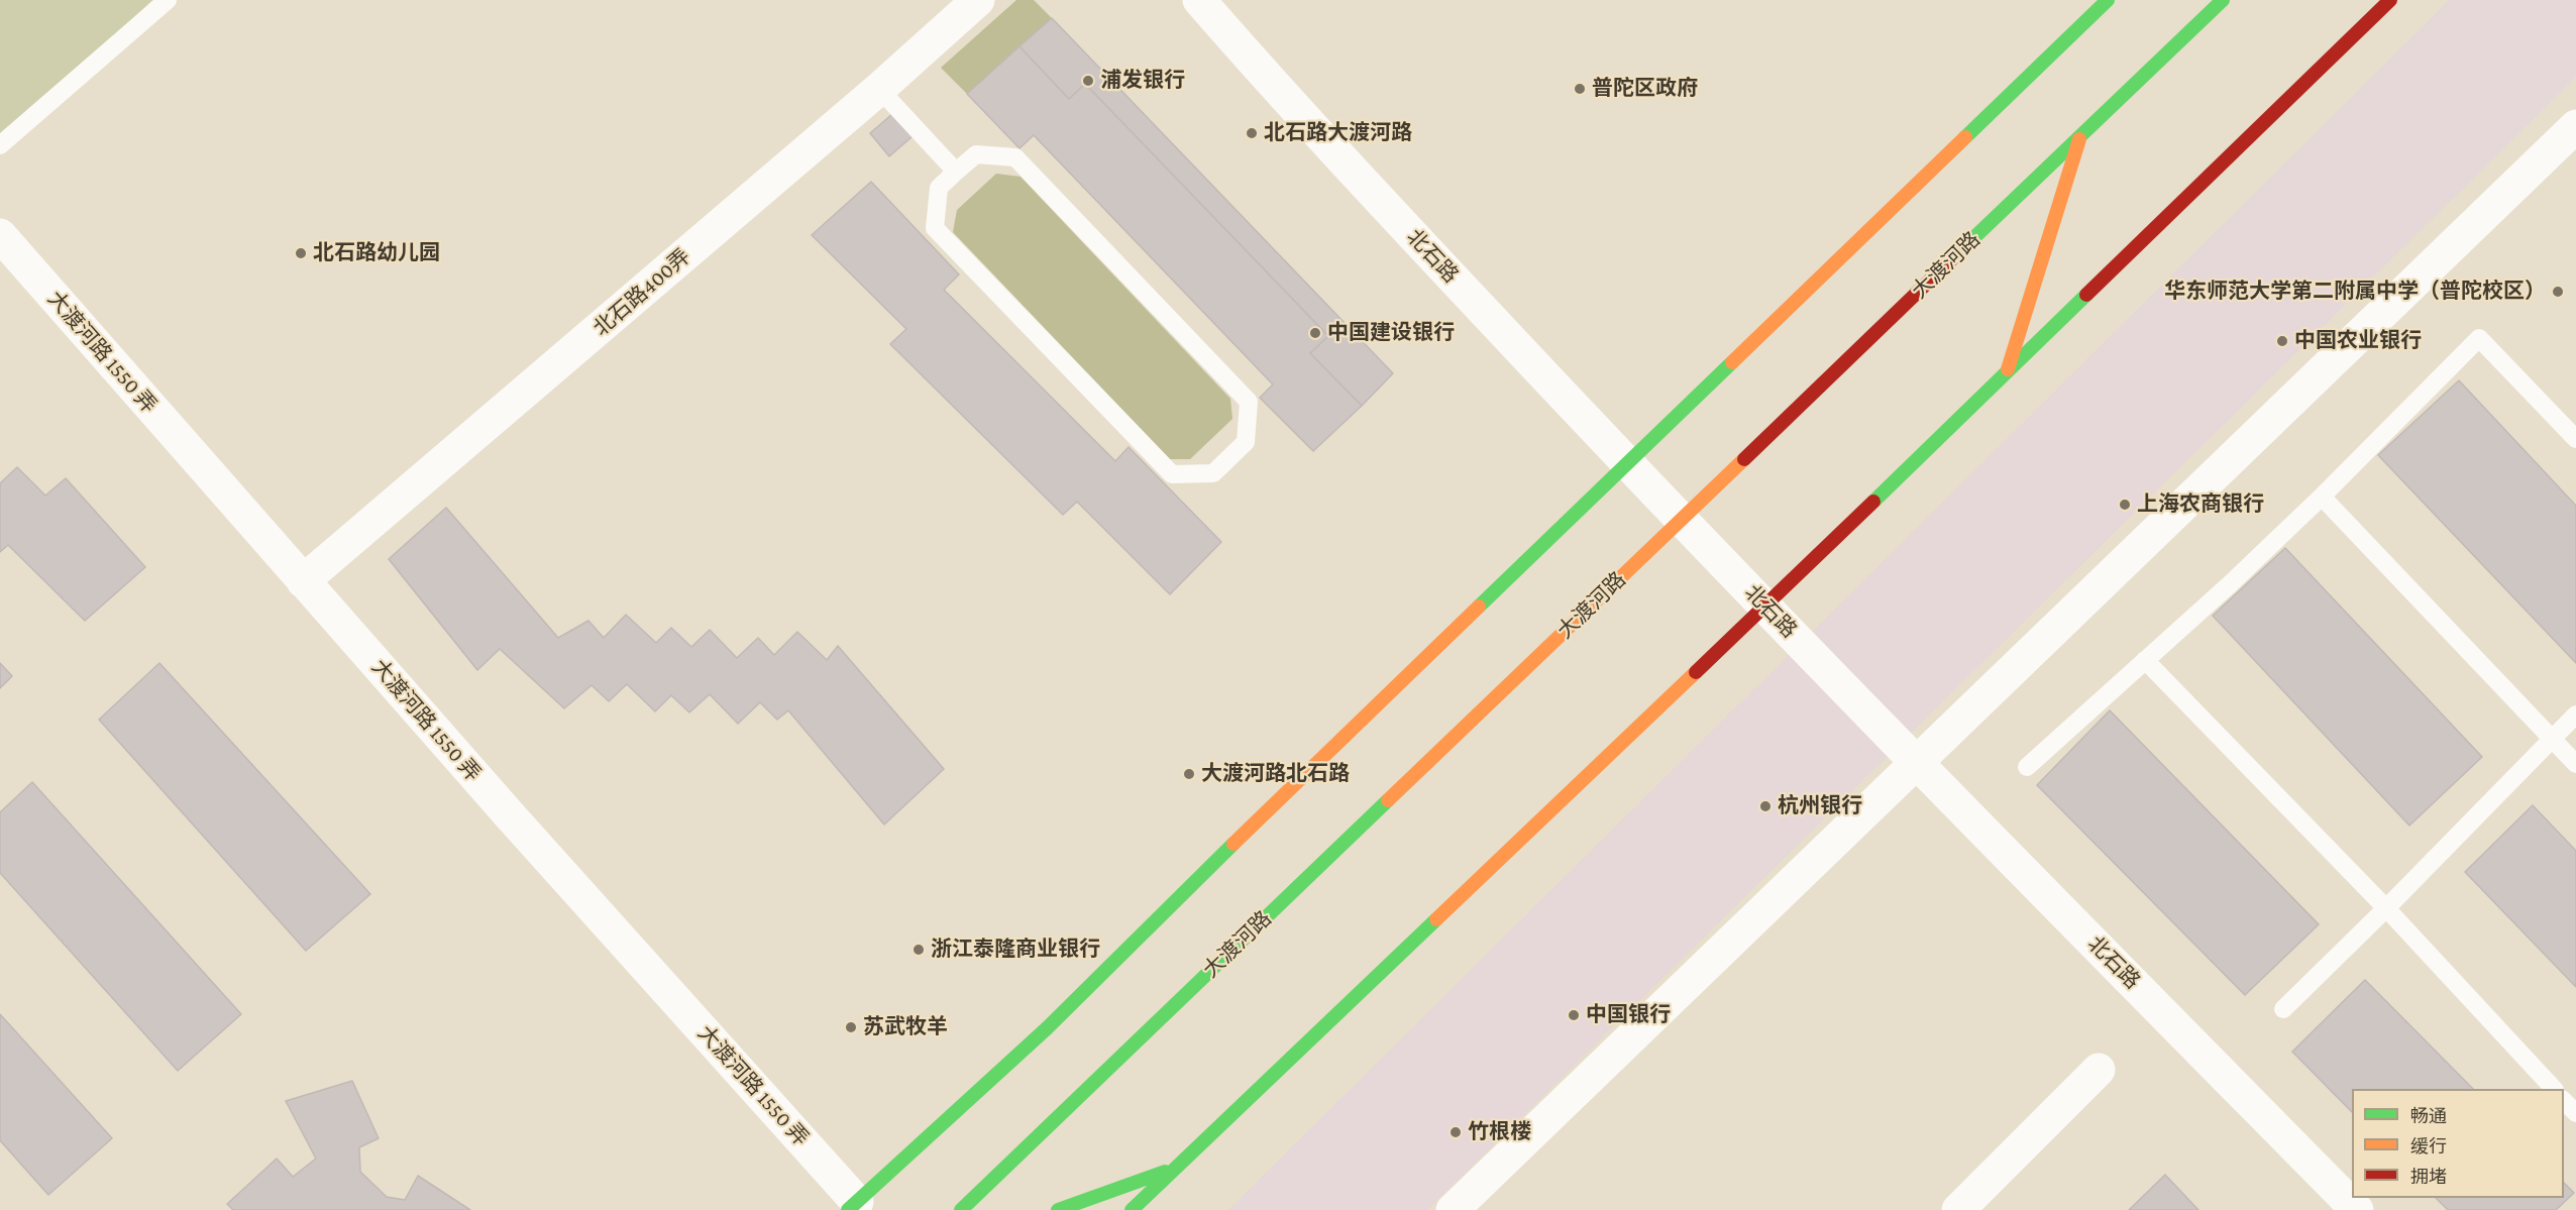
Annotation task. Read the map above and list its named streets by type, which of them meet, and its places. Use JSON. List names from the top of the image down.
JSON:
{
  "streets": {
    "main road": ["大渡河路"],
    "street": ["北石路", "北石路400弄", "大渡河路 1550 弄"]
  },
  "crossings": [
    ["北石路", "大渡河路"],
    ["北石路400弄", "大渡河路 1550 弄"]
  ],
  "places": [
    "浦发银行",
    "普陀区政府",
    "北石路大渡河路",
    "北石路幼儿园",
    "华东师范大学第二附属中学（普陀校区）",
    "中国建设银行",
    "中国农业银行",
    "上海农商银行",
    "大渡河路北石路",
    "杭州银行",
    "浙江泰隆商业银行",
    "中国银行",
    "苏武牧羊",
    "竹根楼"
  ],
  "legend": ["畅通", "缓行", "拥堵"]
}
